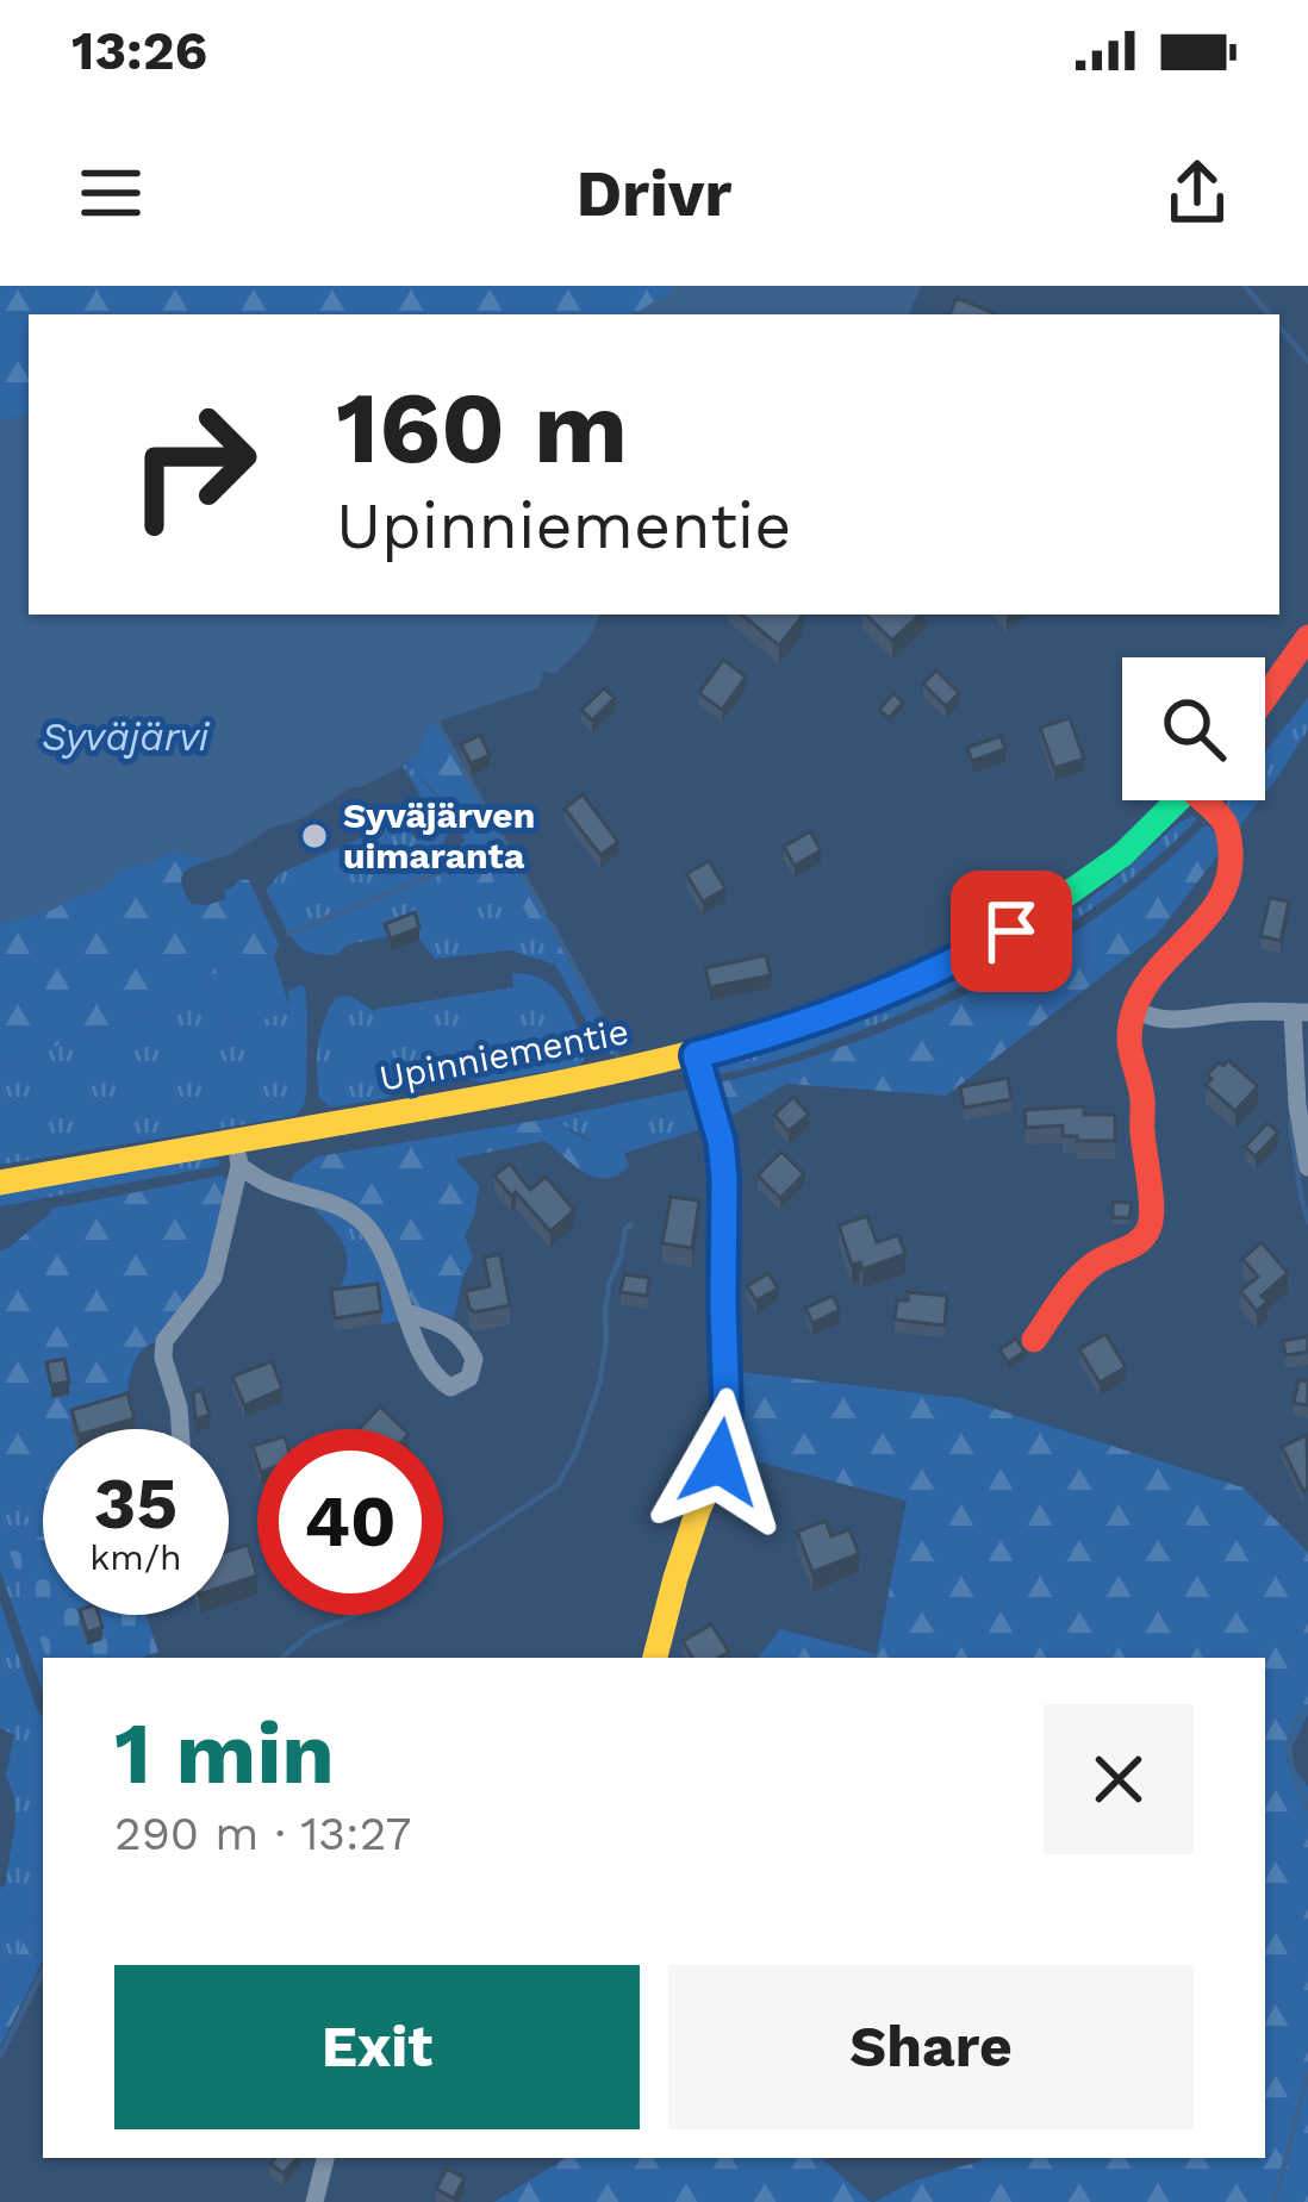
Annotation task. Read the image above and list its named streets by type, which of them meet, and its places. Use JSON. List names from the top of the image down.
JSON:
{
  "streets": {
    "main road": ["Upinniementie"]
  },
  "water": ["Syväjärvi"],
  "places": ["Syväjärven uimaranta"],
  "page": {
    "status": "13:26",
    "header": "Drivr",
    "turn": ["160 m", "Upinniementie"],
    "speed": "35 km/h",
    "limit": "40",
    "heading": ["1 min", "290 m · 13:27"],
    "buttons": ["Exit", "Share"]
  }
}
